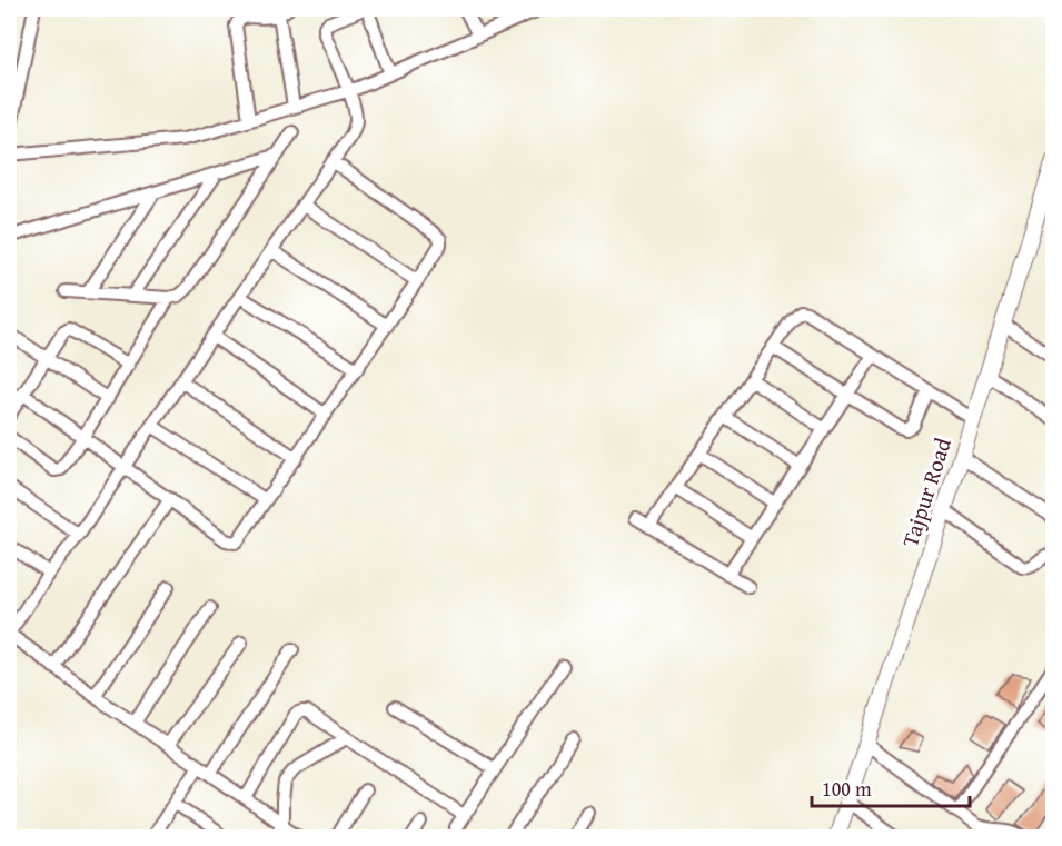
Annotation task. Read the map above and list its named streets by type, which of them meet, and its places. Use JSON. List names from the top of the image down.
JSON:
{
  "streets": {
    "main road": ["Tajpur Road"]
  },
  "scale_bar": "100 m"
}
